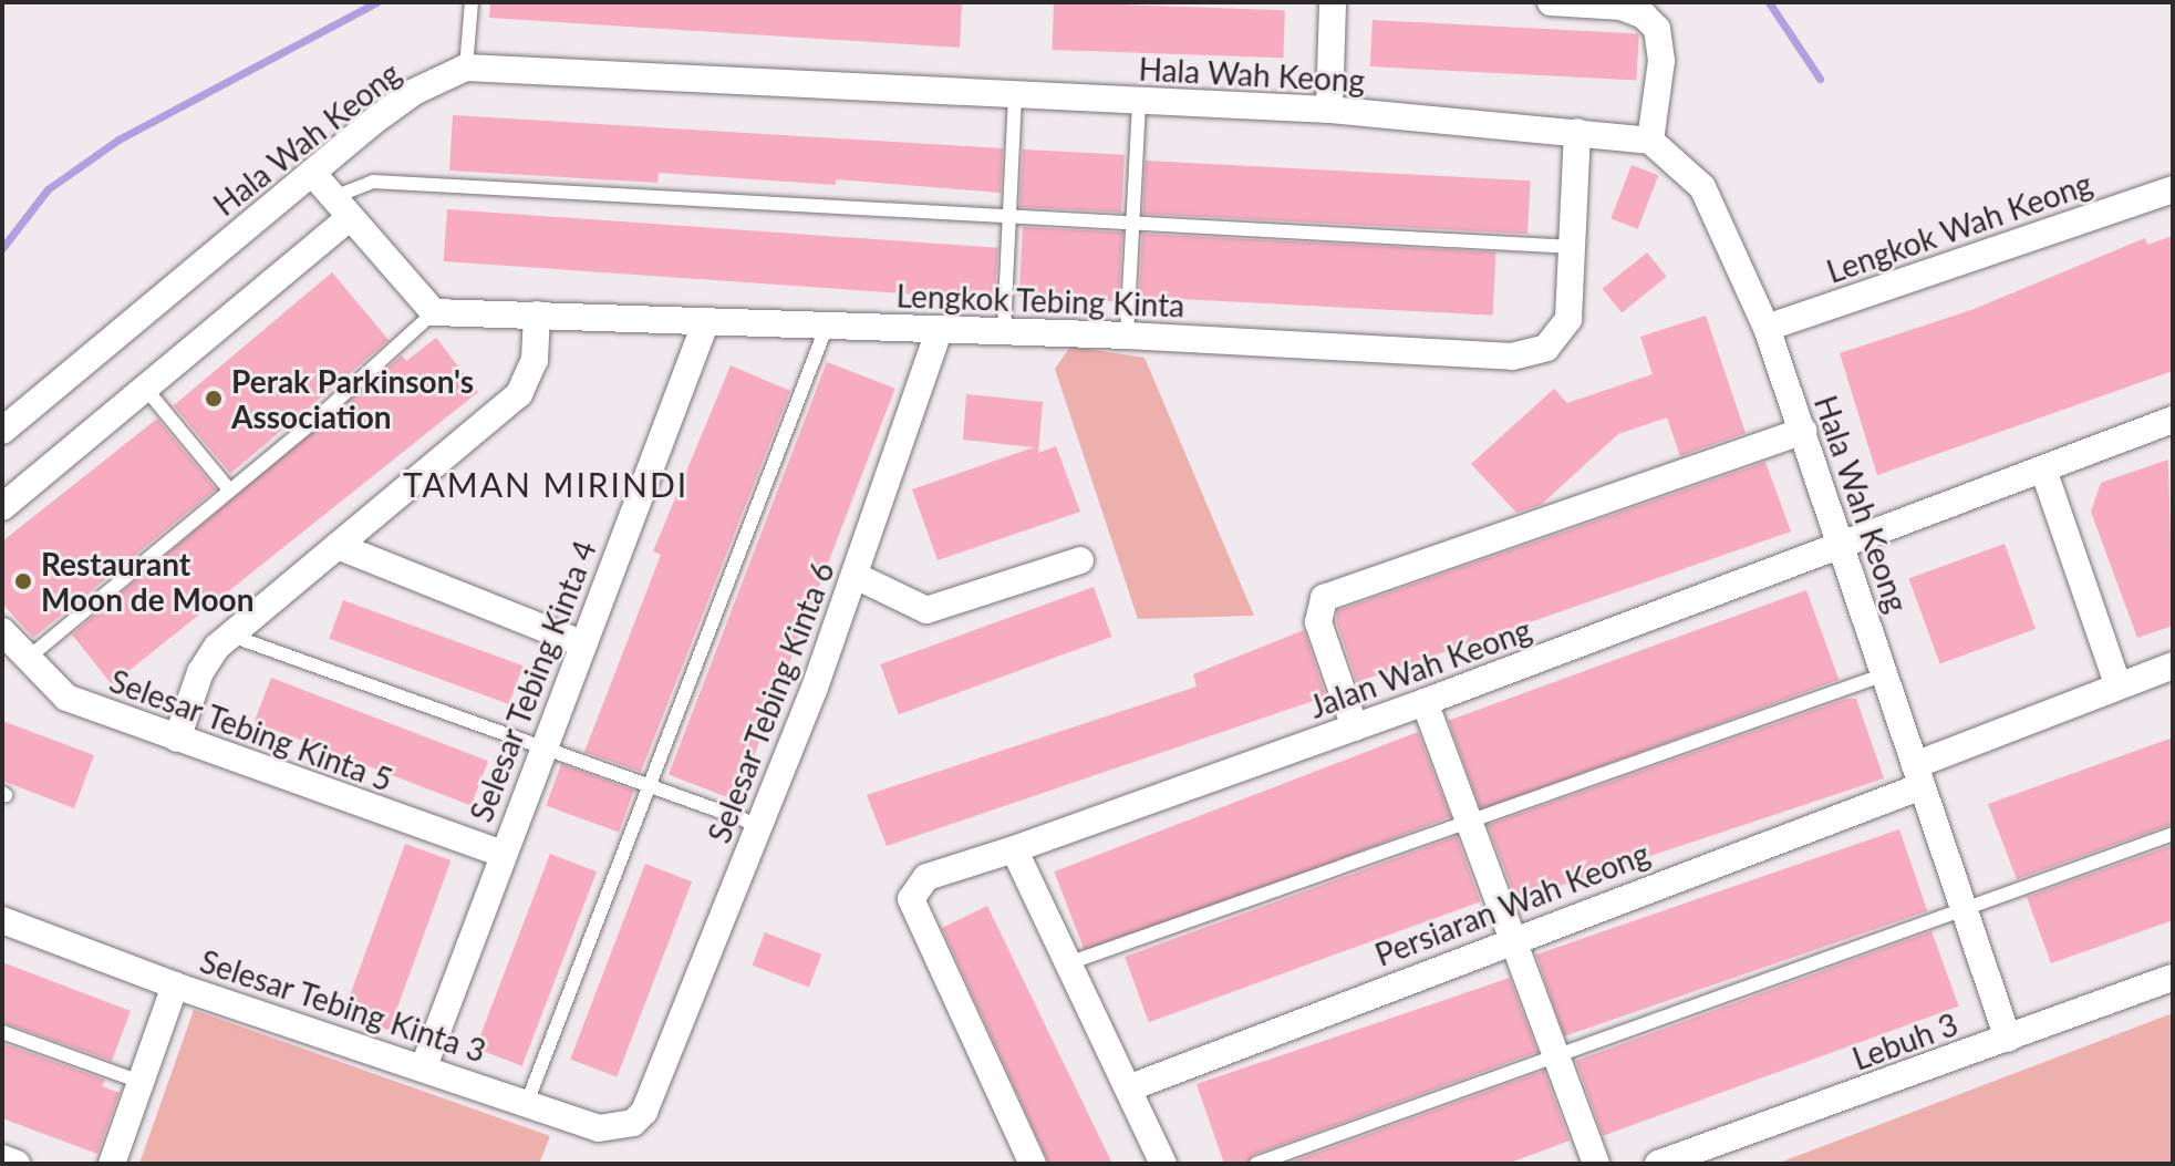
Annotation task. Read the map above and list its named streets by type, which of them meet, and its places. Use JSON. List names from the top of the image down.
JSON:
{
  "streets": {
    "street": [
      "Hala Wah Keong",
      "Lengkok Wah Keong",
      "Lengkok Tebing Kinta",
      "Jalan Wah Keong",
      "Selesar Tebing Kinta 4",
      "Selesar Tebing Kinta 6",
      "Selesar Tebing Kinta 5",
      "Persiaran Wah Keong",
      "Selesar Tebing Kinta 3",
      "Lebuh 3"
    ]
  },
  "crossings": [
    ["Hala Wah Keong", "Lengkok Wah Keong"],
    ["Hala Wah Keong", "Lengkok Tebing Kinta"],
    ["Hala Wah Keong", "Jalan Wah Keong"],
    ["Hala Wah Keong", "Persiaran Wah Keong"],
    ["Hala Wah Keong", "Lebuh 3"],
    ["Lengkok Tebing Kinta", "Selesar Tebing Kinta 4"],
    ["Lengkok Tebing Kinta", "Selesar Tebing Kinta 6"],
    ["Selesar Tebing Kinta 4", "Selesar Tebing Kinta 5"],
    ["Selesar Tebing Kinta 4", "Selesar Tebing Kinta 3"],
    ["Selesar Tebing Kinta 6", "Selesar Tebing Kinta 3"]
  ],
  "districts": ["TAMAN MIRINDI"],
  "places": ["Perak Parkinson's Association", "Restaurant Moon de Moon"]
}
